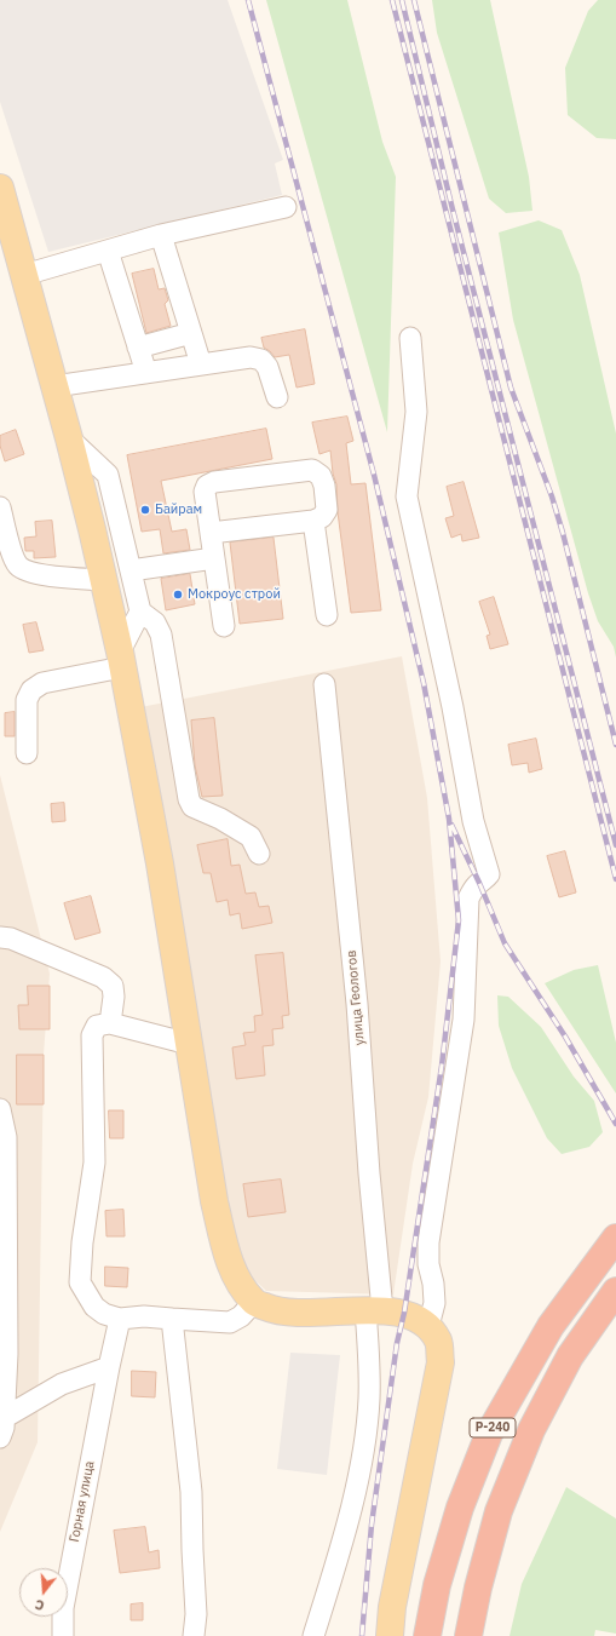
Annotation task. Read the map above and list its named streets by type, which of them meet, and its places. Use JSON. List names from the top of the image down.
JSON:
{
  "streets": {
    "highway": ["Р-240"],
    "street": ["улица Геологов", "Горная улица"]
  },
  "places": ["Байрам", "Мокроус строй"],
  "north": "bottom"
}
